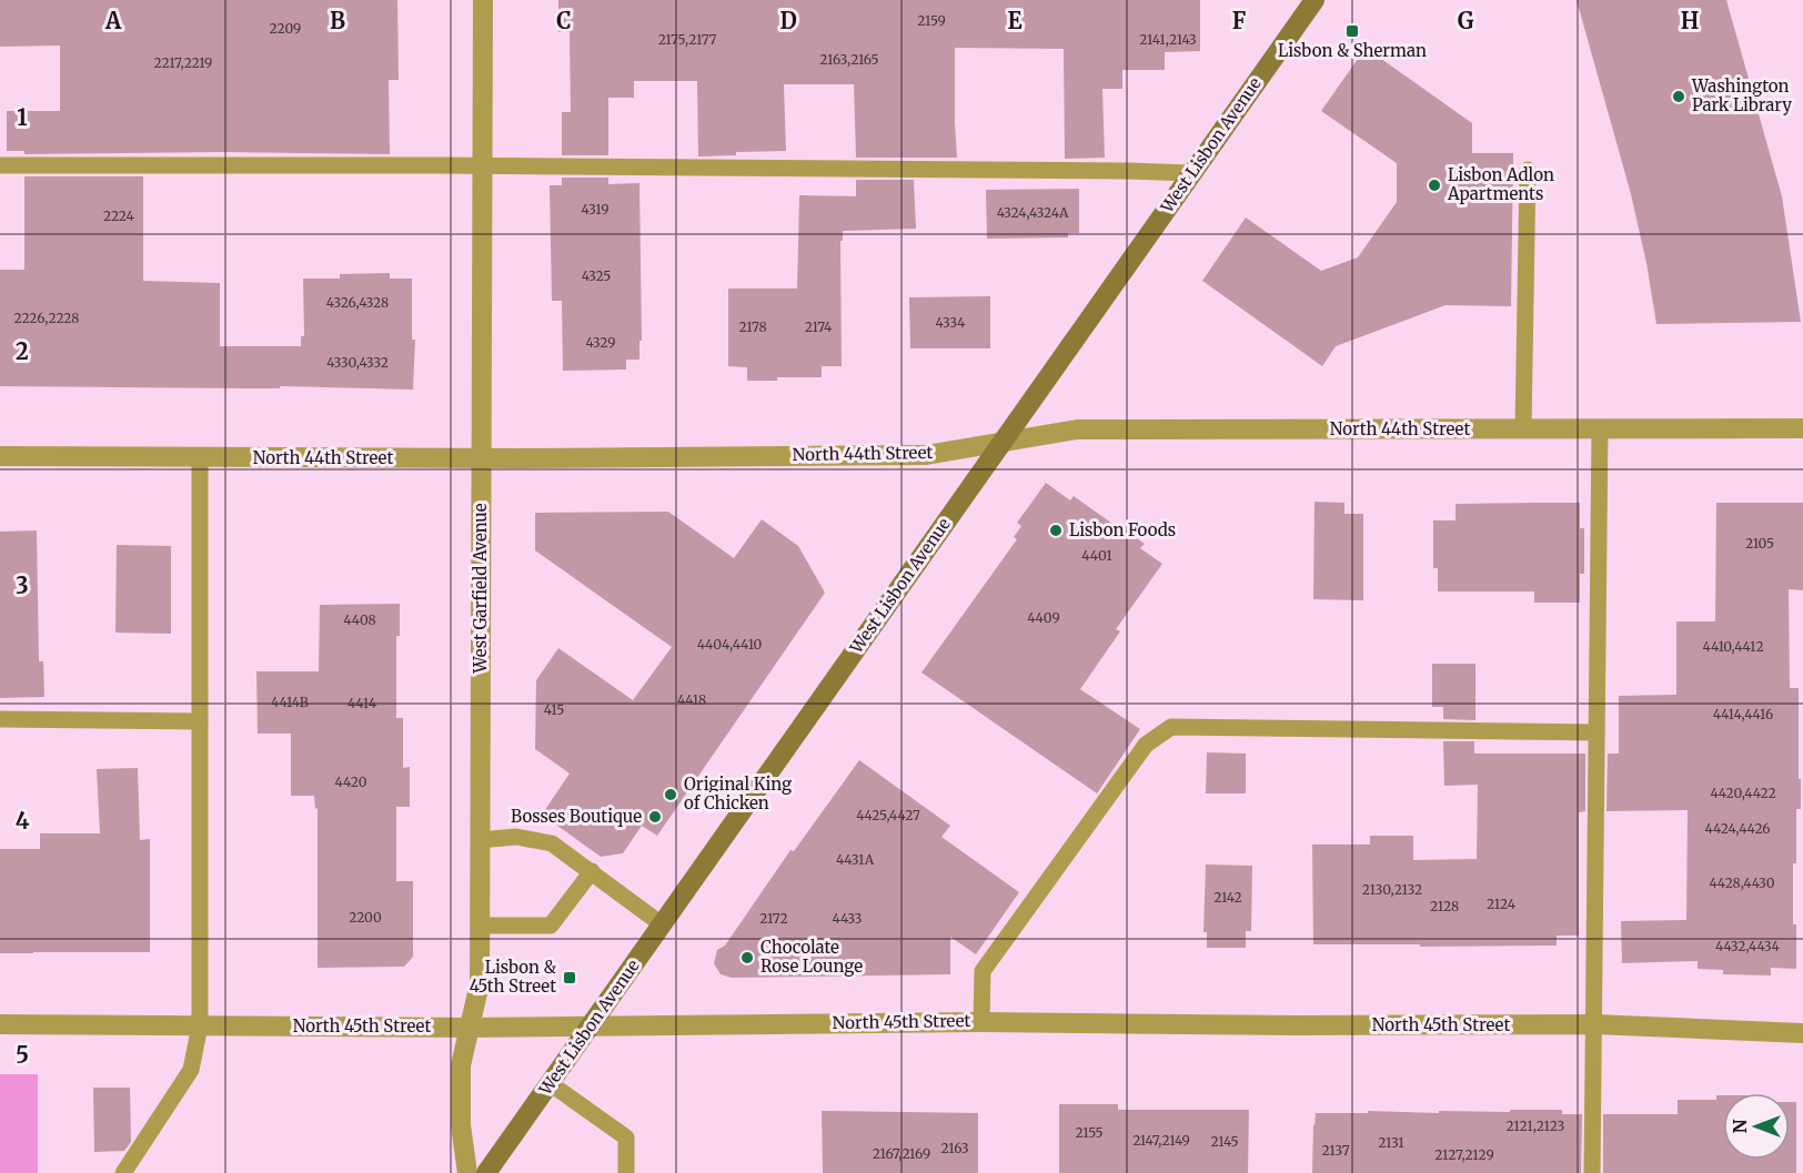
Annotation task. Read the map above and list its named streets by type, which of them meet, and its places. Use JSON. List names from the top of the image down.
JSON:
{
  "streets": {
    "main road": ["West Lisbon Avenue"],
    "street": ["North 44th Street", "West Garfield Avenue", "North 45th Street"]
  },
  "crossings": [
    ["West Lisbon Avenue", "North 44th Street"],
    ["West Lisbon Avenue", "North 45th Street"],
    ["North 44th Street", "West Garfield Avenue"],
    ["West Garfield Avenue", "North 45th Street"]
  ],
  "places": {
    "transit": ["Lisbon & Sherman", "Lisbon & 45th Street"],
    "other": [
      "Washington Park Library",
      "Lisbon Adlon Apartments",
      "Lisbon Foods",
      "Original King of Chicken",
      "Bosses Boutique",
      "Chocolate Rose Lounge"
    ]
  },
  "house_numbers": [
    "2159",
    "2209",
    "2175,2177",
    "2141,2143",
    "2163,2165",
    "2217,2219",
    "4319",
    "4324,4324A",
    "2224",
    "4325",
    "4326,4328",
    "2226,2228",
    "4334",
    "2178",
    "2174",
    "4329",
    "4330,4332",
    "2105",
    "4401",
    "4409",
    "4408",
    "4404,4410",
    "4410,4412",
    "4418",
    "4414B",
    "4414",
    "415",
    "4414,4416",
    "4420",
    "4420,4422",
    "4425,4427",
    "4424,4426",
    "4431A",
    "4428,4430",
    "2130,2132",
    "2142",
    "2124",
    "2128",
    "2200",
    "2172",
    "4433",
    "4432,4434",
    "2121,2123",
    "2155",
    "2147,2149",
    "2145",
    "2131",
    "2163",
    "2137",
    "2167,2169",
    "2127,2129"
  ],
  "north": "left",
  "grid": {
    "columns": [
      "A",
      "B",
      "C",
      "D",
      "E",
      "F",
      "G",
      "H"
    ],
    "rows": [
      "1",
      "2",
      "3",
      "4",
      "5"
    ]
  }
}
